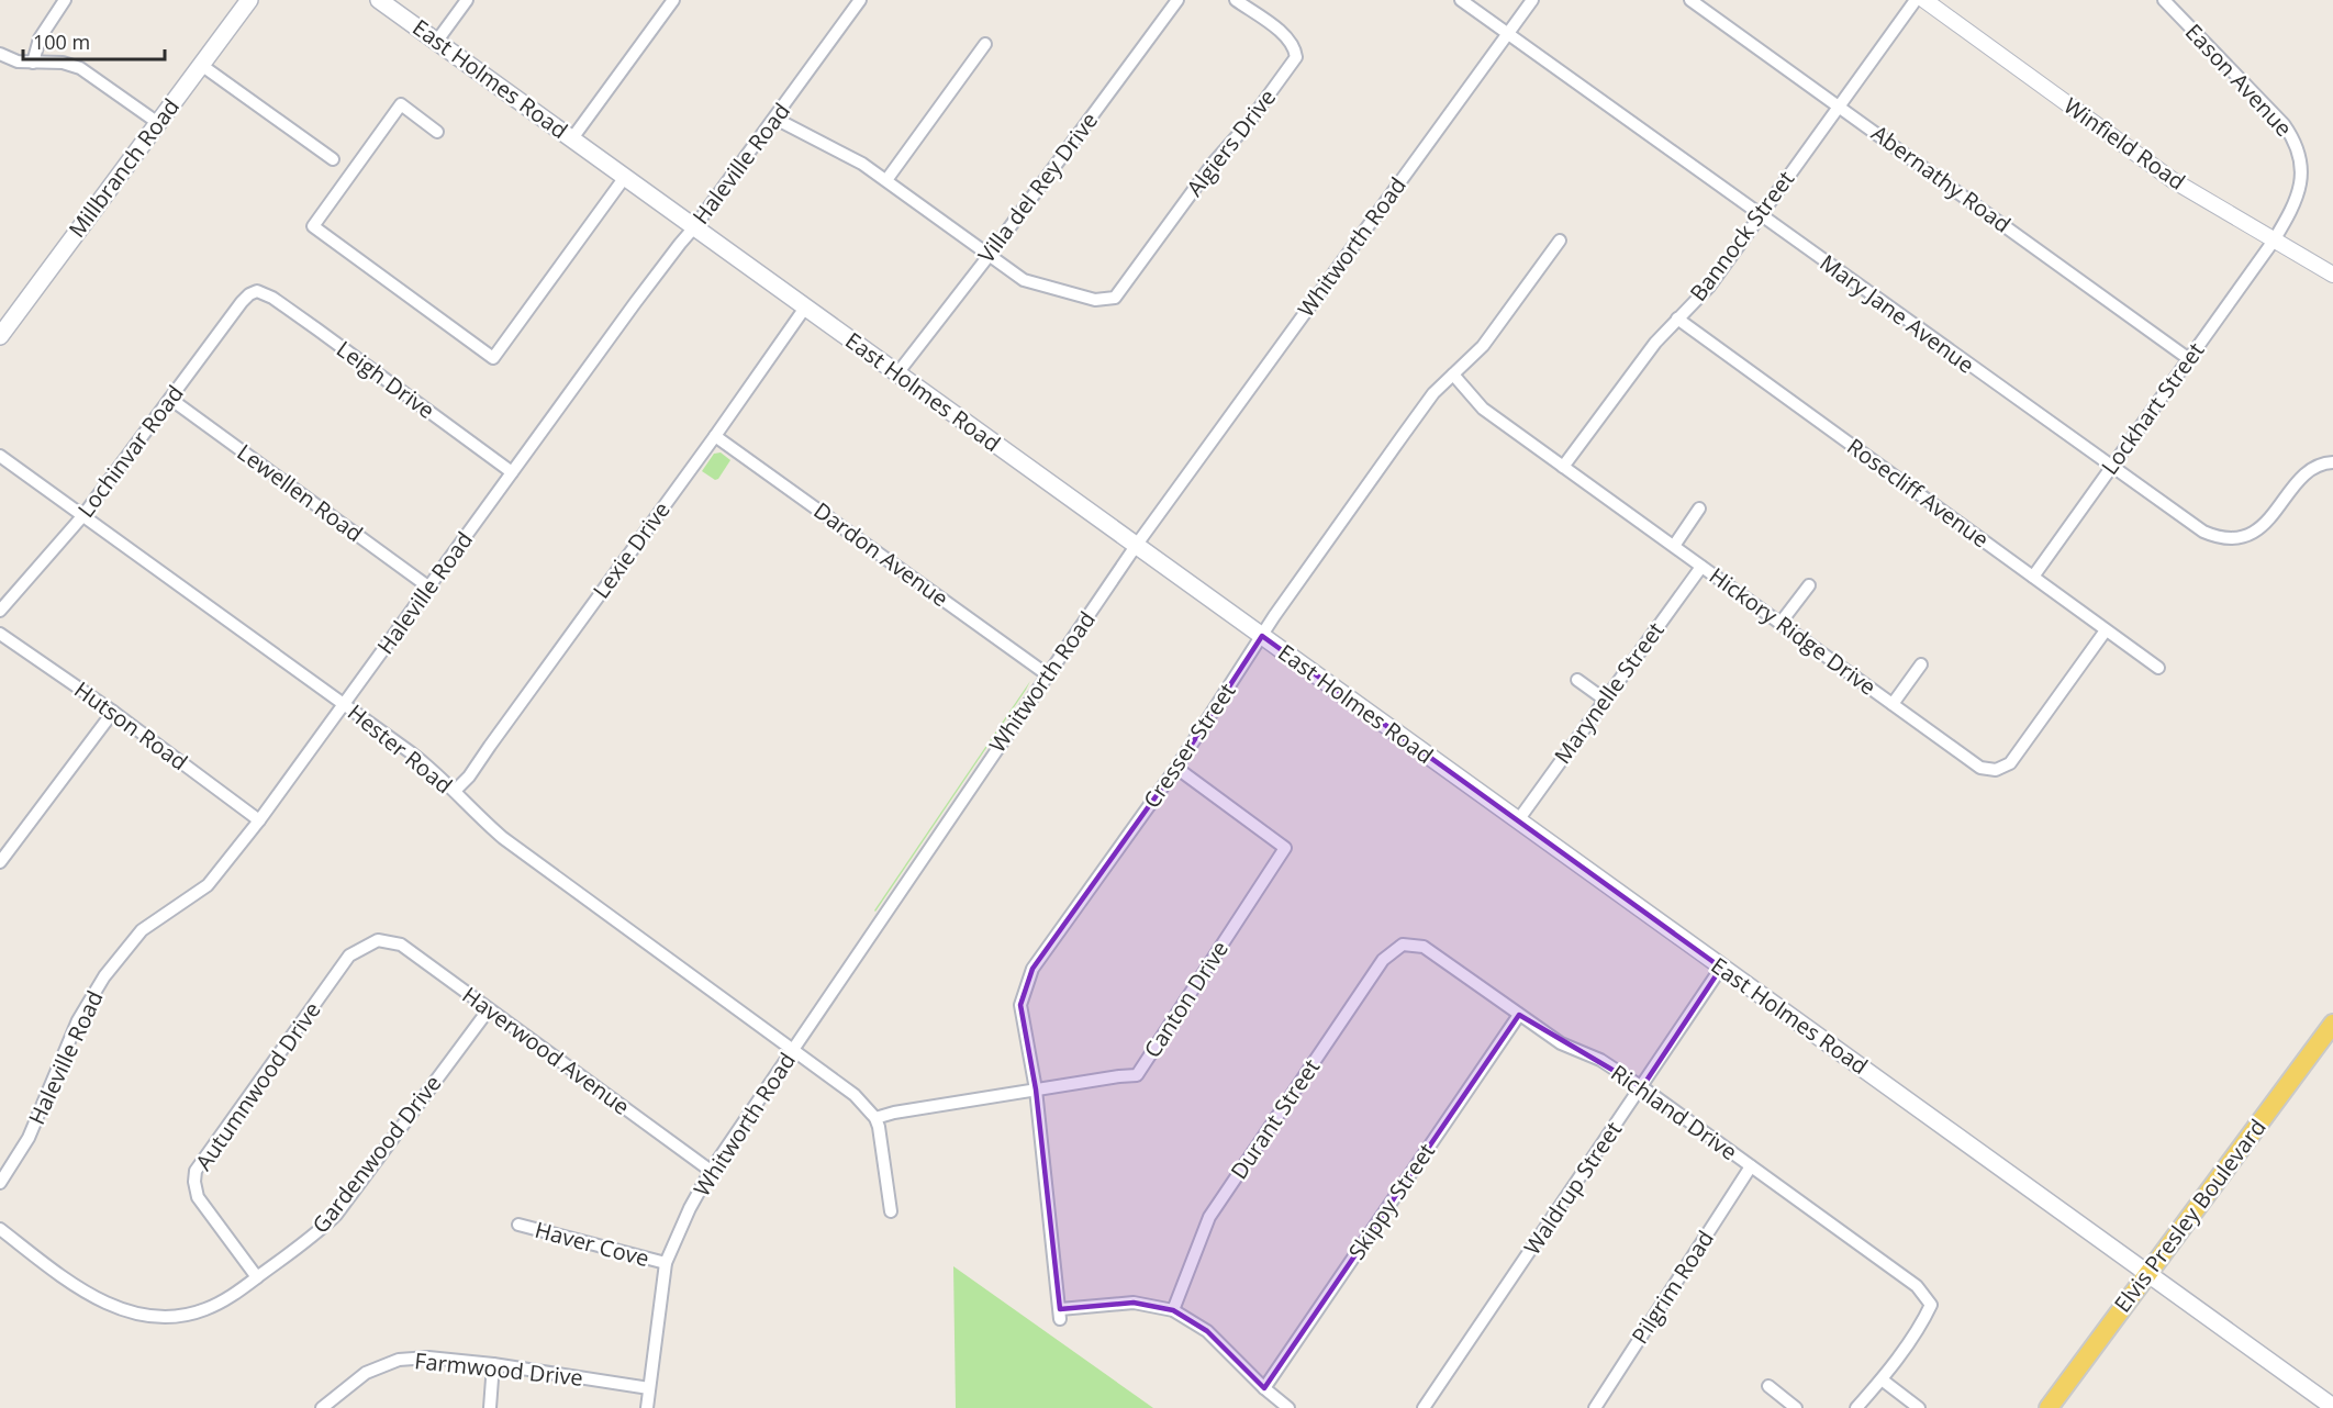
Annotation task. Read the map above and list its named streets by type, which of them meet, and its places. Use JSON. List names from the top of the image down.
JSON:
{
  "streets": {
    "main road": ["East Holmes Road", "Millbranch Road", "Elvis Presley Boulevard"],
    "street": [
      "Eason Avenue",
      "Algiers Drive",
      "Winfield Road",
      "Haleville Road",
      "Abernathy Road",
      "Villa del Rey Drive",
      "Bannock Street",
      "Whitworth Road",
      "Mary Jane Avenue",
      "Leigh Drive",
      "Lockhart Street",
      "Lochinvar Road",
      "Lewellen Road",
      "Rosecliff Avenue",
      "Lexie Drive",
      "Dardon Avenue",
      "Hickory Ridge Drive",
      "Marynelle Street",
      "Hutson Road",
      "Cresser Street",
      "Hester Road",
      "Canton Drive",
      "Haverwood Avenue",
      "Autumnwood Drive",
      "Richland Drive",
      "Durant Street",
      "Gardenwood Drive",
      "Waldrup Street",
      "Skippy Street",
      "Haver Cove",
      "Pilgrim Road",
      "Farmwood Drive"
    ]
  },
  "crossings": [
    ["East Holmes Road", "Haleville Road"],
    ["East Holmes Road", "Villa del Rey Drive"],
    ["East Holmes Road", "Whitworth Road"],
    ["East Holmes Road", "Lexie Drive"],
    ["East Holmes Road", "Marynelle Street"],
    ["East Holmes Road", "Cresser Street"],
    ["East Holmes Road", "Waldrup Street"],
    ["East Holmes Road", "Elvis Presley Boulevard"],
    ["Eason Avenue", "Winfield Road"],
    ["Eason Avenue", "Lockhart Street"],
    ["Algiers Drive", "Villa del Rey Drive"],
    ["Winfield Road", "Lockhart Street"],
    ["Haleville Road", "Leigh Drive"],
    ["Haleville Road", "Lewellen Road"],
    ["Haleville Road", "Hutson Road"],
    ["Haleville Road", "Hester Road"],
    ["Abernathy Road", "Bannock Street"],
    ["Abernathy Road", "Lockhart Street"],
    ["Bannock Street", "Mary Jane Avenue"],
    ["Bannock Street", "Rosecliff Avenue"],
    ["Bannock Street", "Hickory Ridge Drive"],
    ["Whitworth Road", "Mary Jane Avenue"],
    ["Whitworth Road", "Dardon Avenue"],
    ["Whitworth Road", "Hester Road"],
    ["Whitworth Road", "Haverwood Avenue"],
    ["Whitworth Road", "Haver Cove"],
    ["Whitworth Road", "Farmwood Drive"],
    ["Mary Jane Avenue", "Lockhart Street"],
    ["Leigh Drive", "Lochinvar Road"],
    ["Lockhart Street", "Rosecliff Avenue"],
    ["Lochinvar Road", "Lewellen Road"],
    ["Lochinvar Road", "Hester Road"],
    ["Rosecliff Avenue", "Hickory Ridge Drive"],
    ["Lexie Drive", "Dardon Avenue"],
    ["Lexie Drive", "Hester Road"],
    ["Hickory Ridge Drive", "Marynelle Street"],
    ["Hickory Ridge Drive", "Cresser Street"],
    ["Cresser Street", "Canton Drive"],
    ["Cresser Street", "Durant Street"],
    ["Hester Road", "Canton Drive"],
    ["Haverwood Avenue", "Autumnwood Drive"],
    ["Haverwood Avenue", "Gardenwood Drive"],
    ["Autumnwood Drive", "Gardenwood Drive"],
    ["Richland Drive", "Durant Street"],
    ["Richland Drive", "Waldrup Street"],
    ["Richland Drive", "Skippy Street"],
    ["Richland Drive", "Pilgrim Road"]
  ],
  "scale_bar": "100 m"
}
